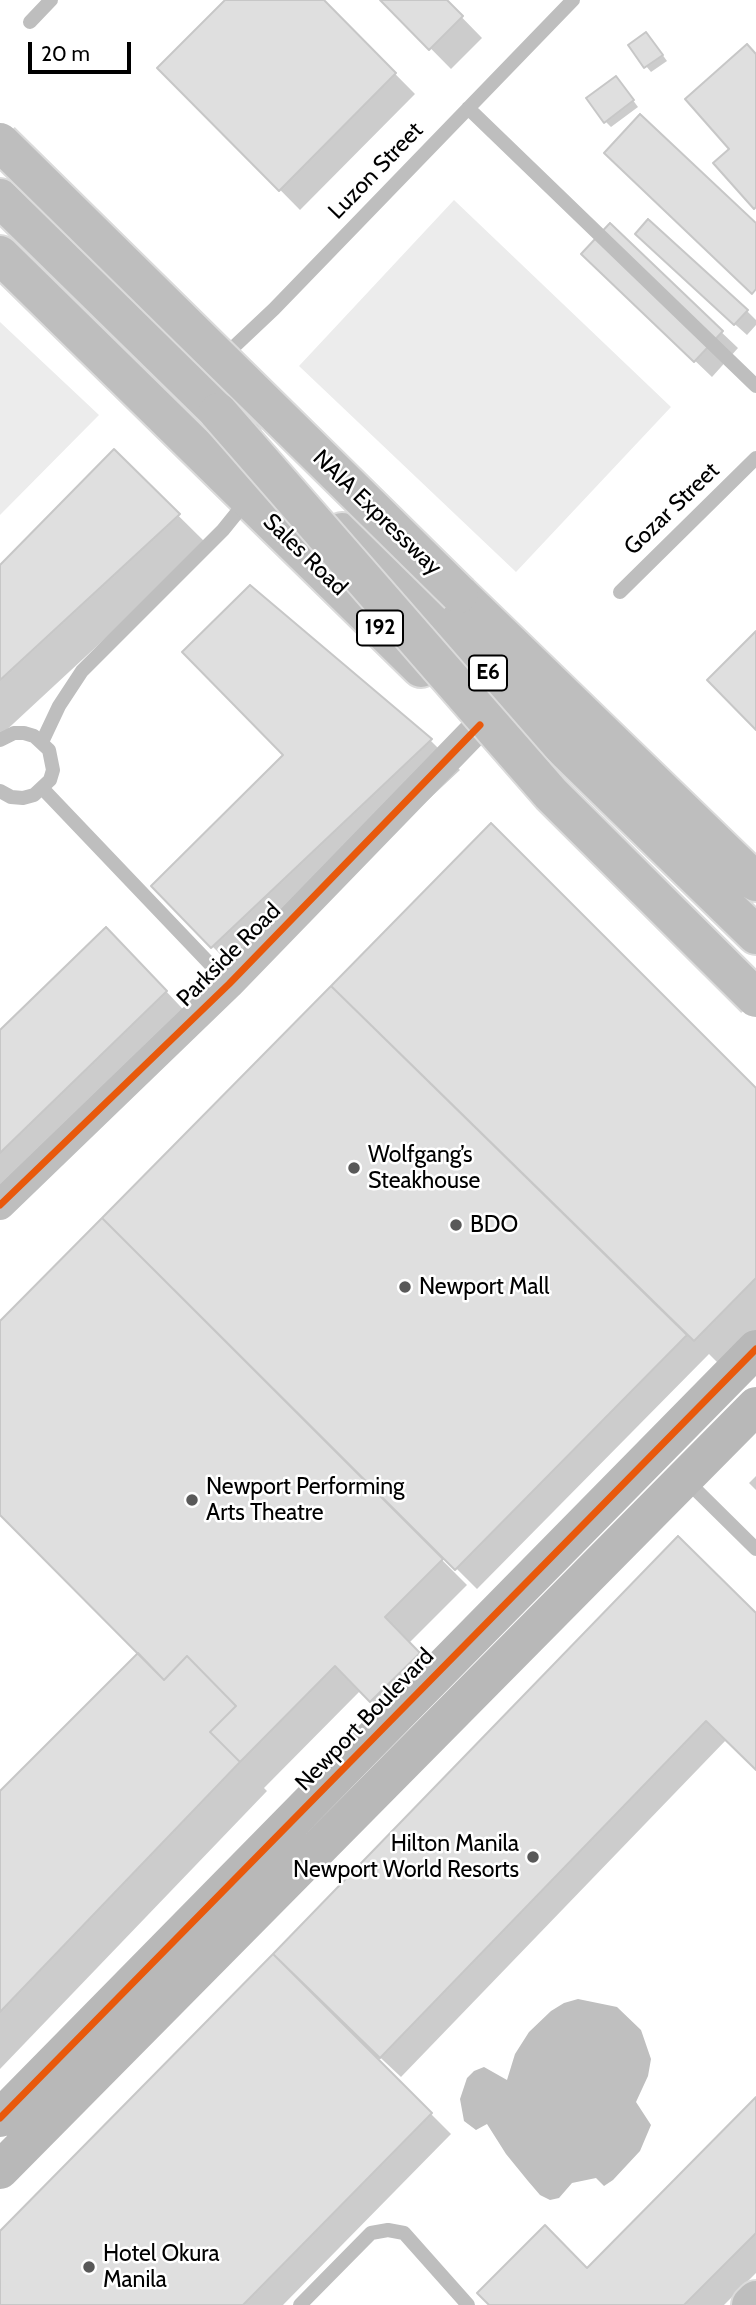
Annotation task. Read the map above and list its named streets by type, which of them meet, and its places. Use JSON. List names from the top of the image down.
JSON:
{
  "streets": {
    "main road": [
      "NAIA Expressway",
      "Sales Road",
      "192",
      "E6"
    ],
    "street": ["Parkside Road", "Newport Boulevard"],
    "lane": ["Luzon Street", "Gozar Street"]
  },
  "crossings": [
    ["Sales Road", "Parkside Road"]
  ],
  "places": [
    "Wolfgang’s Steakhouse",
    "BDO",
    "Newport Mall",
    "Newport Performing Arts Theatre",
    "Hilton Manila Newport World Resorts",
    "Hotel Okura Manila"
  ],
  "scale_bar": "20 m"
}
